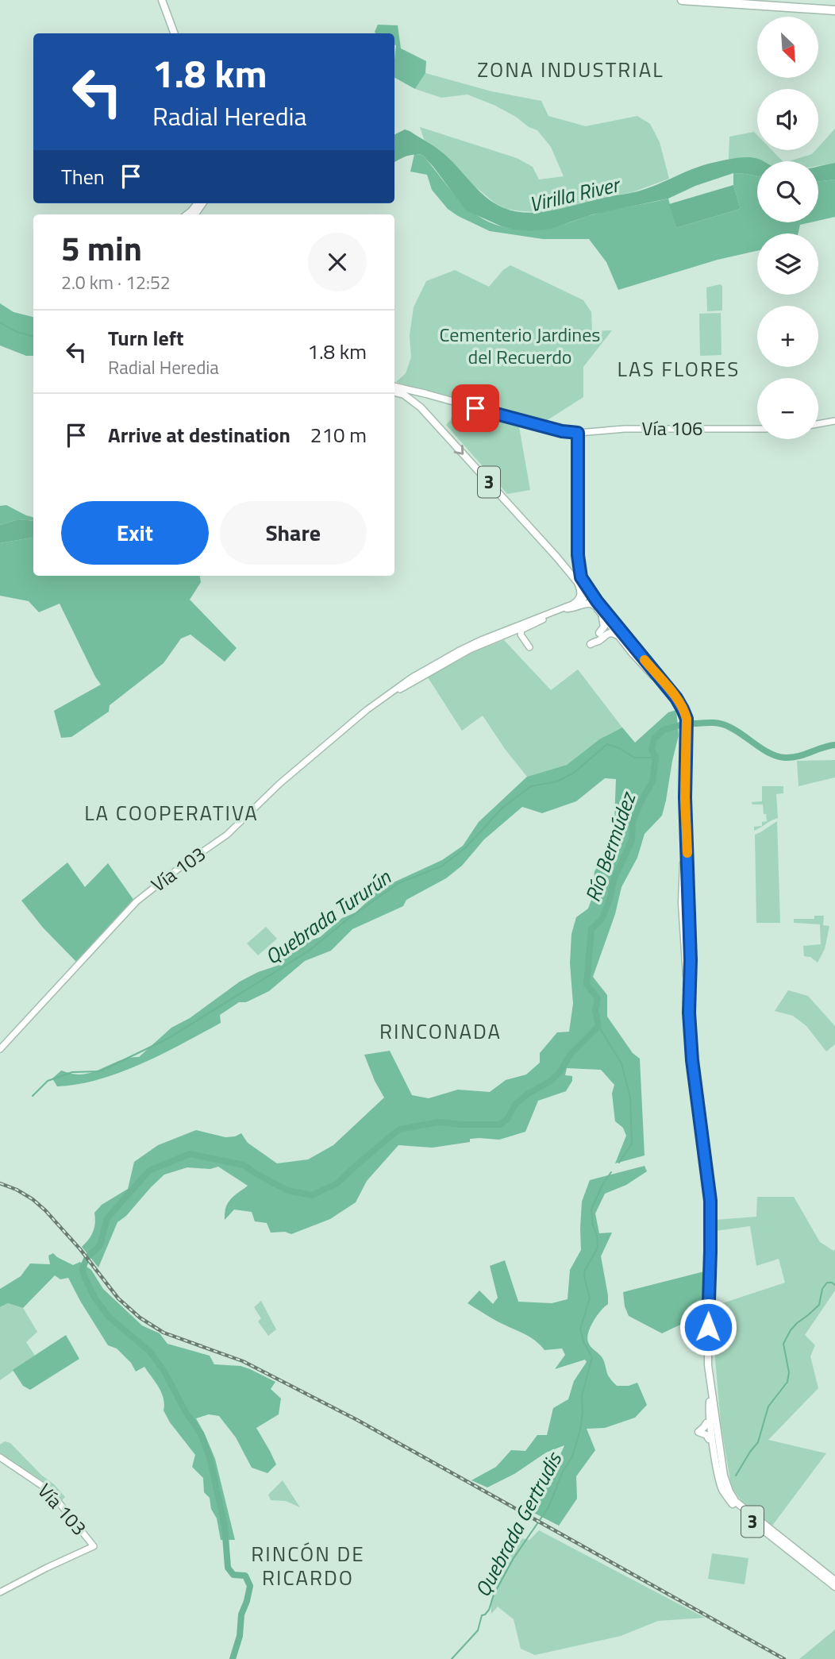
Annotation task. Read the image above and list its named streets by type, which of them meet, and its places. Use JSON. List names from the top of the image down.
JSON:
{
  "streets": {
    "main road": ["Vía 106", "3", "Vía 103"]
  },
  "crossings": [
    ["Vía 106", "3"],
    ["3", "Vía 103"]
  ],
  "districts": [
    "ZONA INDUSTRIAL",
    "LAS FLORES",
    "LA COOPERATIVA",
    "RINCONADA",
    "RINCÓN DE RICARDO"
  ],
  "water": [
    "Virilla River",
    "Río Bermúdez",
    "Quebrada Tururún",
    "Quebrada Gertrudis"
  ],
  "parks": ["Cementerio Jardines del Recuerdo"],
  "north": "bottom right",
  "page": {
    "map_buttons": ["+", "−"],
    "turn": ["1.8 km", "Radial Heredia"],
    "then": "Then",
    "heading": ["5 min", "2.0 km · 12:52"],
    "list": [
      {
        "name": "Turn left",
        "note": "Radial Heredia",
        "value": "1.8 km"
      },
      {
        "name": "Arrive at destination",
        "value": "210 m"
      }
    ],
    "buttons": ["Exit", "Share"]
  }
}
